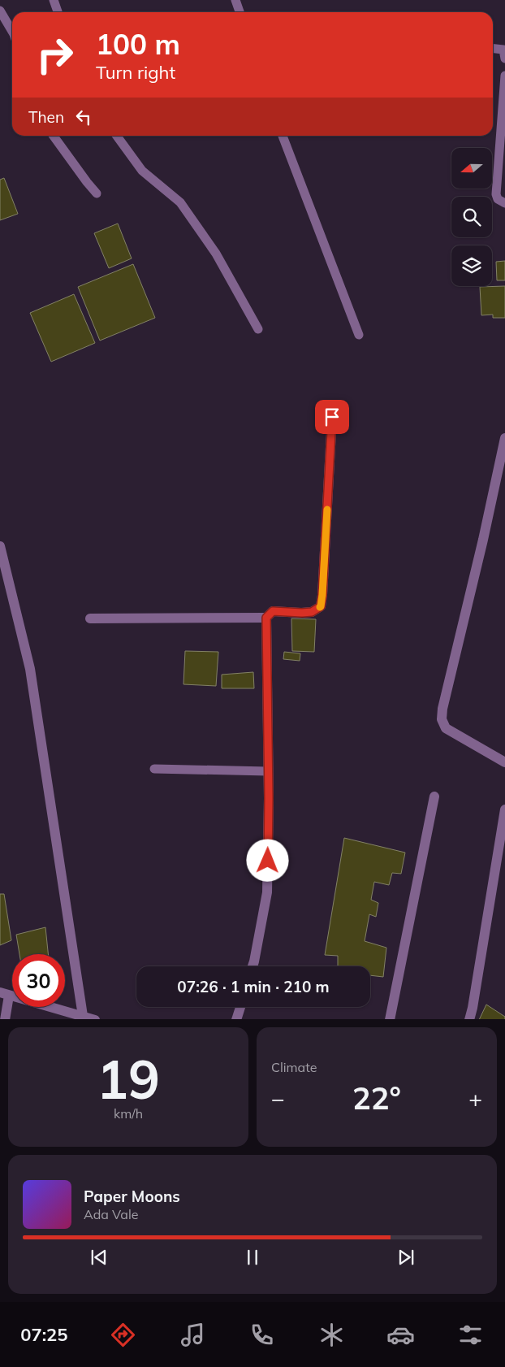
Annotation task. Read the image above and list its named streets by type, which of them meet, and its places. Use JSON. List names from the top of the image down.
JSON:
{
  "north": "left",
  "page": {
    "turn": ["100 m", "Turn right"],
    "then": "Then",
    "limit": "30",
    "trip": "07:26 · 1 min · 210 m",
    "tile": [
      ["19", "km/h"],
      "Climate"
    ],
    "heat": ["−", "22°", "+"],
    "song": ["Paper Moons", "Ada Vale"],
    "tabs": "07:25"
  }
}
